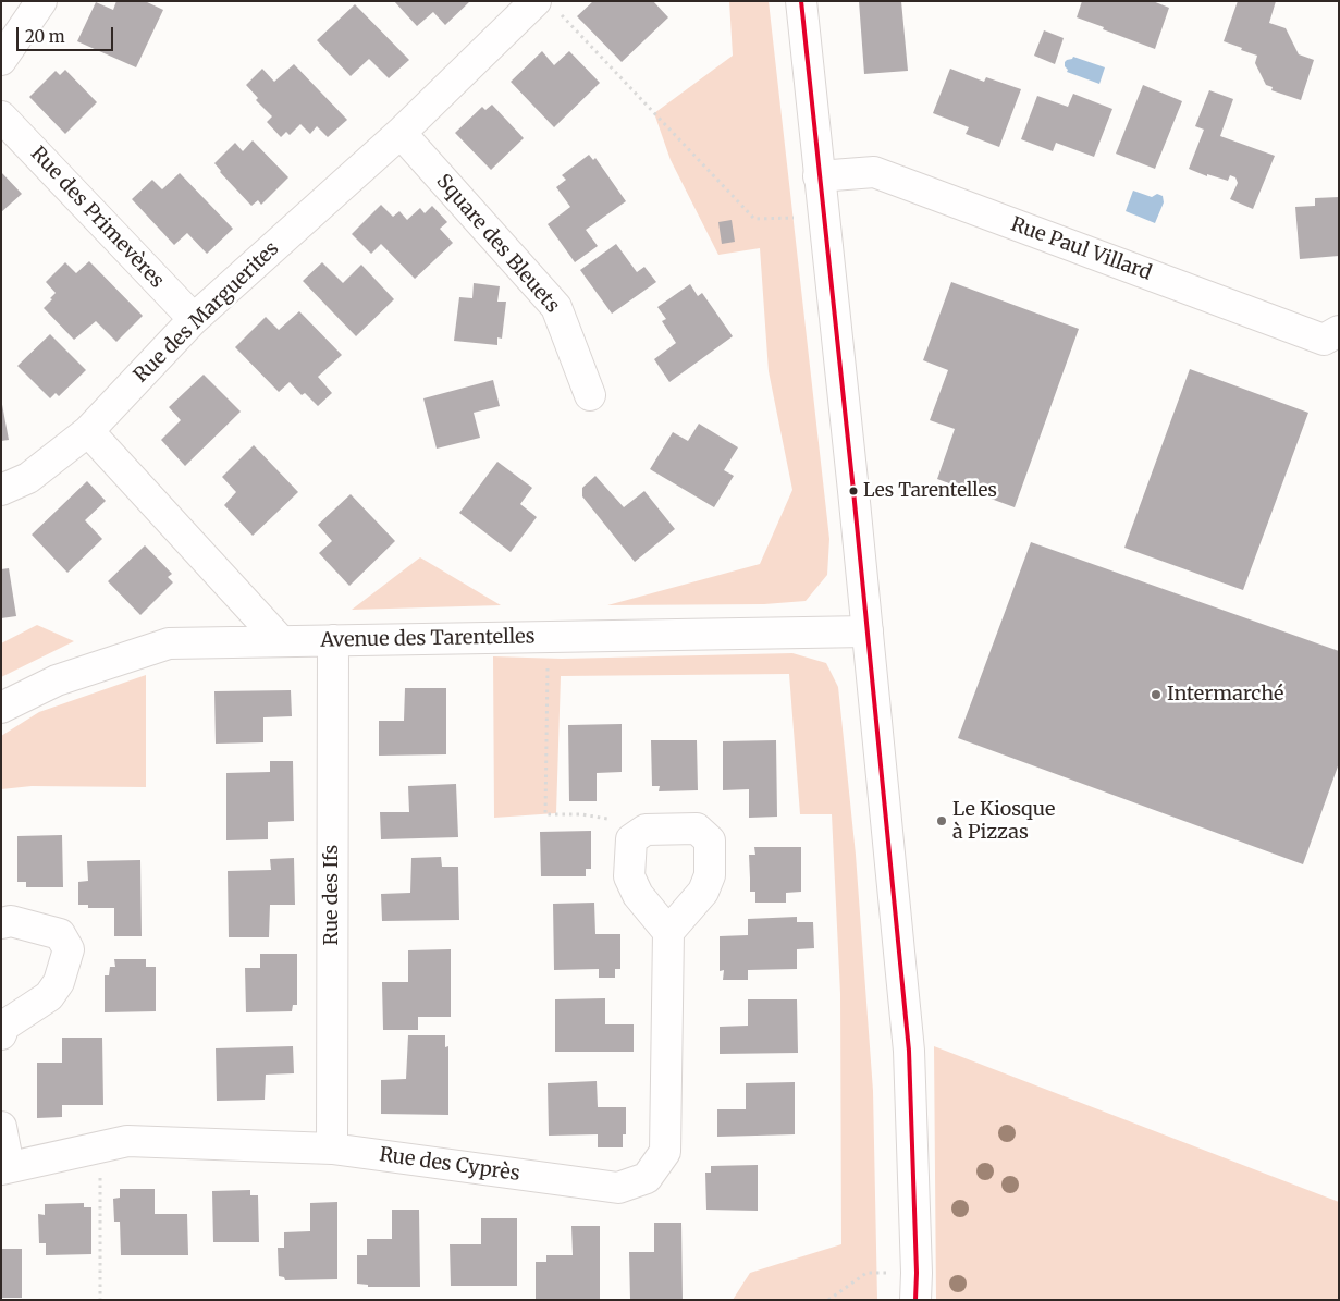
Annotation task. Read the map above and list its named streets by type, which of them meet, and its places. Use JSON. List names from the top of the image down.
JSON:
{
  "streets": {
    "street": [
      "Rue des Primevères",
      "Square des Bleuets",
      "Rue Paul Villard",
      "Rue des Marguerites",
      "Avenue des Tarentelles",
      "Rue des Ifs",
      "Rue des Cyprès"
    ]
  },
  "crossings": [
    ["Rue des Primevères", "Rue des Marguerites"],
    ["Square des Bleuets", "Rue des Marguerites"],
    ["Avenue des Tarentelles", "Rue des Ifs"],
    ["Rue des Ifs", "Rue des Cyprès"]
  ],
  "places": ["Les Tarentelles", "Intermarché", "Le Kiosque à Pizzas"],
  "scale_bar": "20 m"
}
